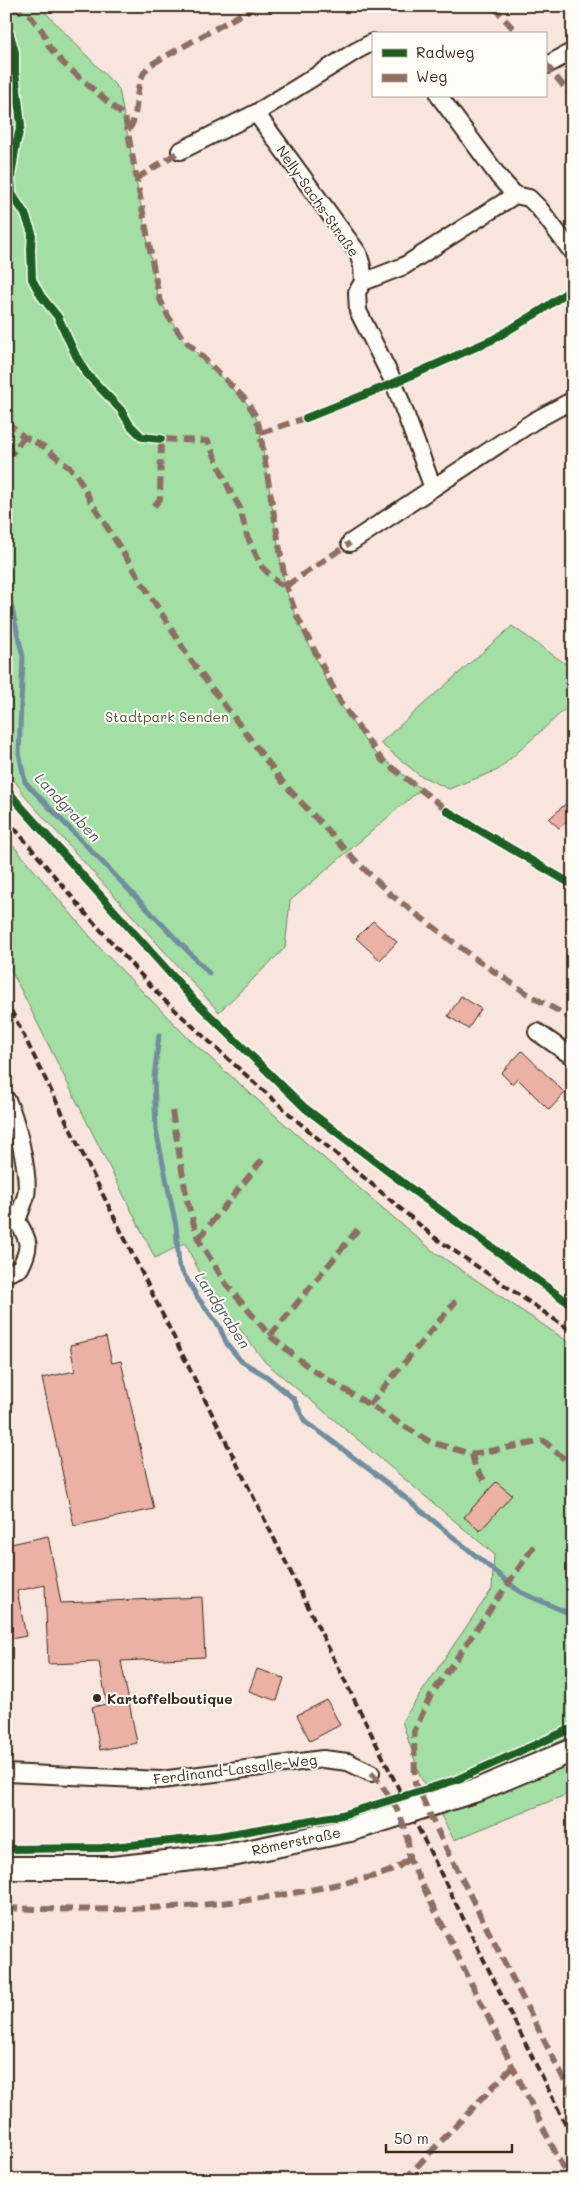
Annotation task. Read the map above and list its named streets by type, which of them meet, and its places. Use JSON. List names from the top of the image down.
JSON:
{
  "streets": {
    "main road": ["Römerstraße"],
    "street": ["Nelly-Sachs-Straße", "Ferdinand-Lassalle-Weg"]
  },
  "water": ["Landgraben"],
  "parks": ["Stadtpark Senden"],
  "places": ["Kartoffelboutique"],
  "legend": ["Radweg", "Weg"],
  "scale_bar": "50 m"
}
